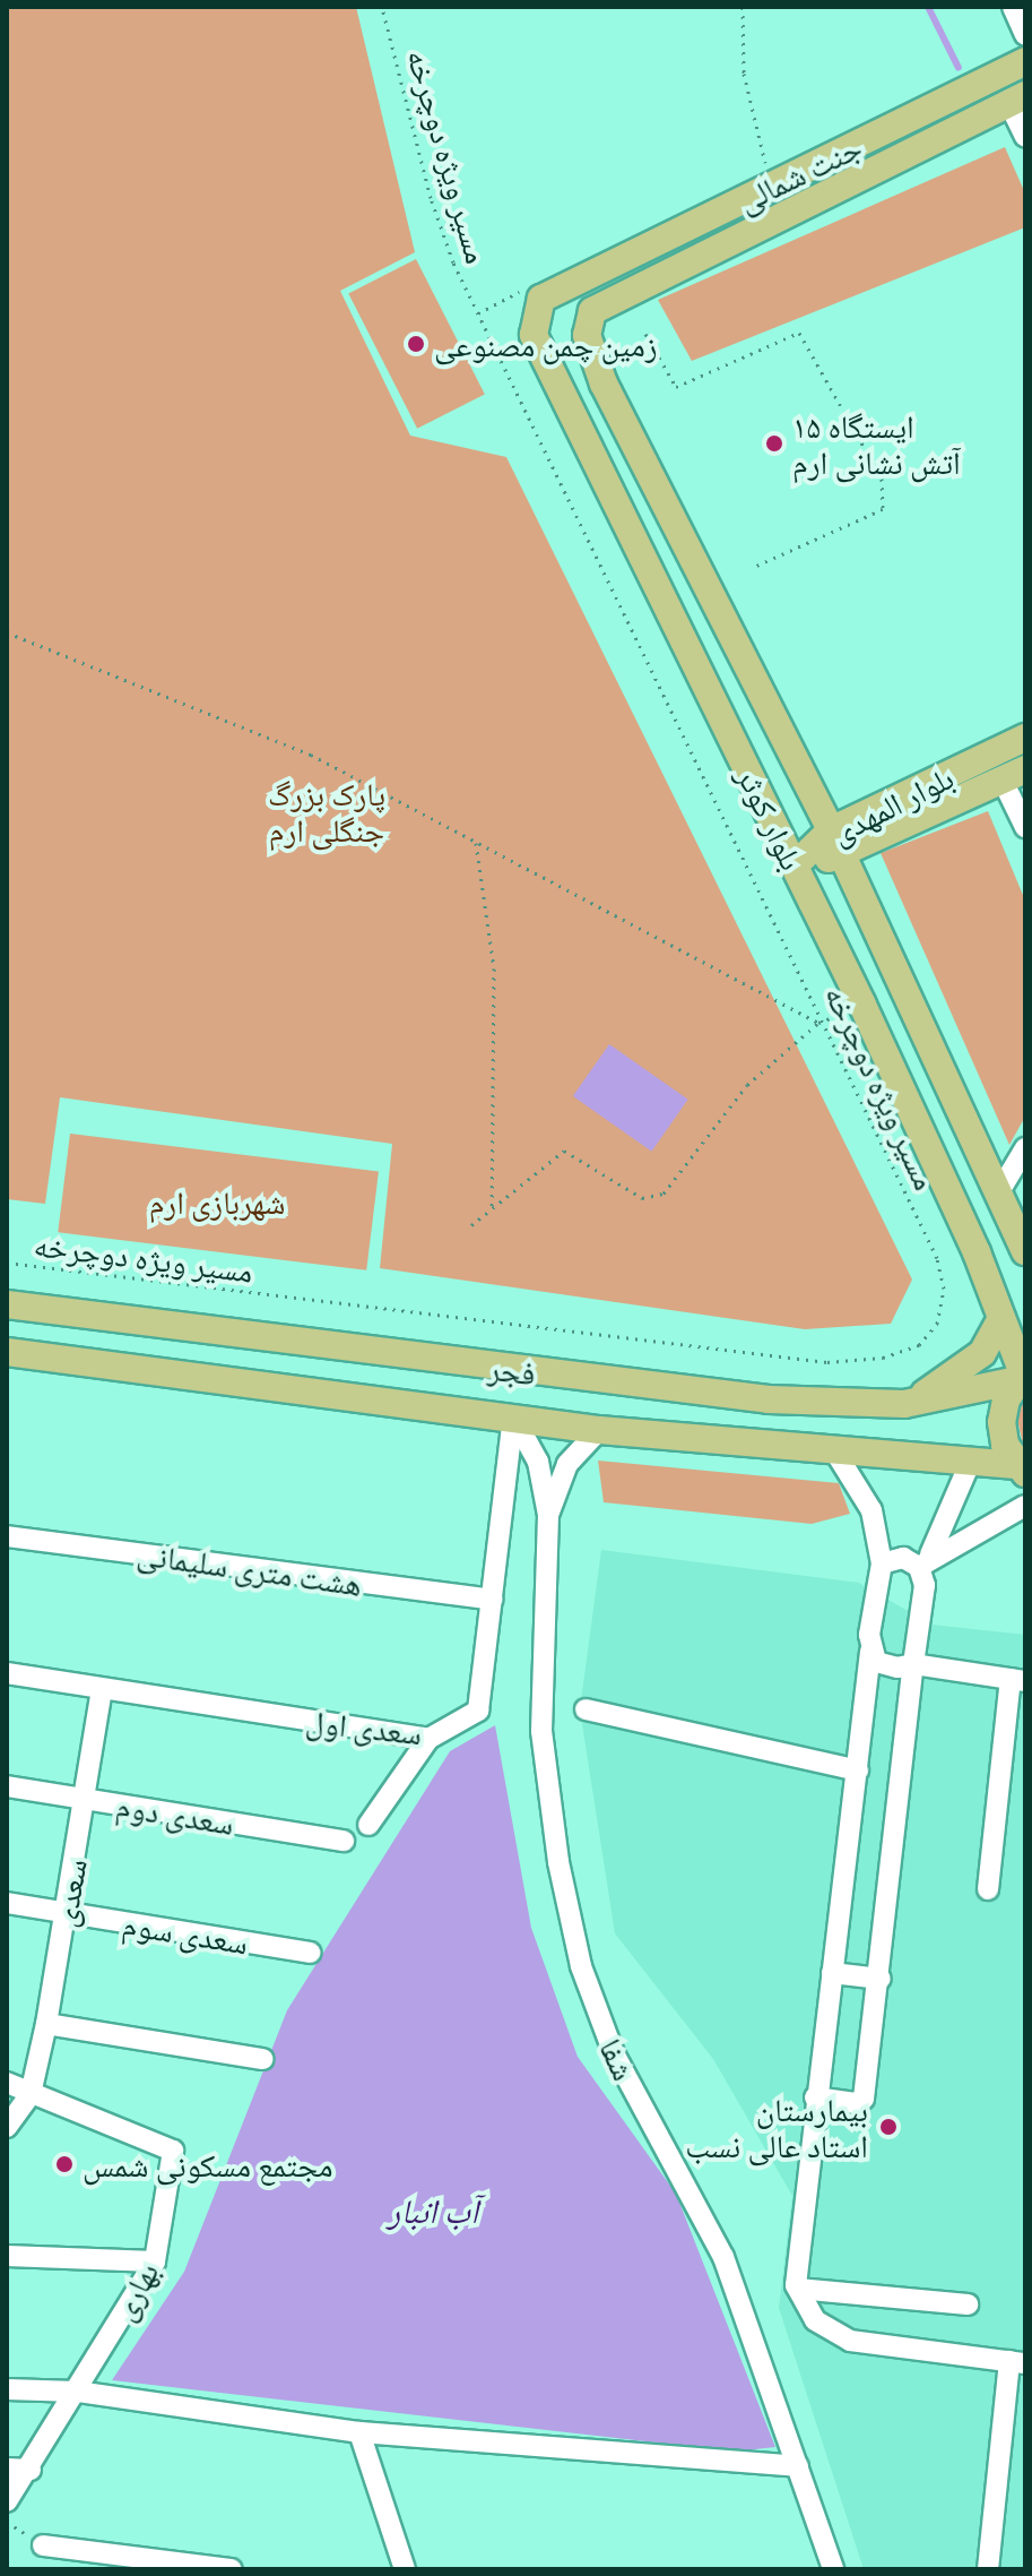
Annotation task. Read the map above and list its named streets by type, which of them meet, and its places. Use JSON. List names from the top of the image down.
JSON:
{
  "streets": {
    "main road": [
      "جنت شمالی",
      "بلوار المهدی",
      "بلوار کوثر",
      "فجر"
    ],
    "street": [
      "هشت متری سلیمانی",
      "سعدی اول",
      "سعدی دوم",
      "سعدی",
      "سعدی سوم",
      "شفا",
      "بهاری"
    ],
    "path": ["مسیر ویژه دوچرخه"]
  },
  "crossings": [
    ["جنت شمالی", "بلوار کوثر"],
    ["بلوار المهدی", "بلوار کوثر"],
    ["بلوار کوثر", "فجر"],
    ["فجر", "سعدی اول"],
    ["هشت متری سلیمانی", "سعدی اول"],
    ["سعدی اول", "سعدی"],
    ["سعدی دوم", "سعدی"],
    ["سعدی", "سعدی سوم"],
    ["سعدی", "بهاری"]
  ],
  "water": ["آب انبار"],
  "parks": ["پارک بزرگ جنگلی ارم", "شهربازی ارم"],
  "places": [
    "زمین چمن مصنوعی",
    "ایستگاه ۱۵ آتش نشانی ارم",
    "بیمارستان استاد عالی نسب",
    "مجتمع مسکونی شمس"
  ]
}
